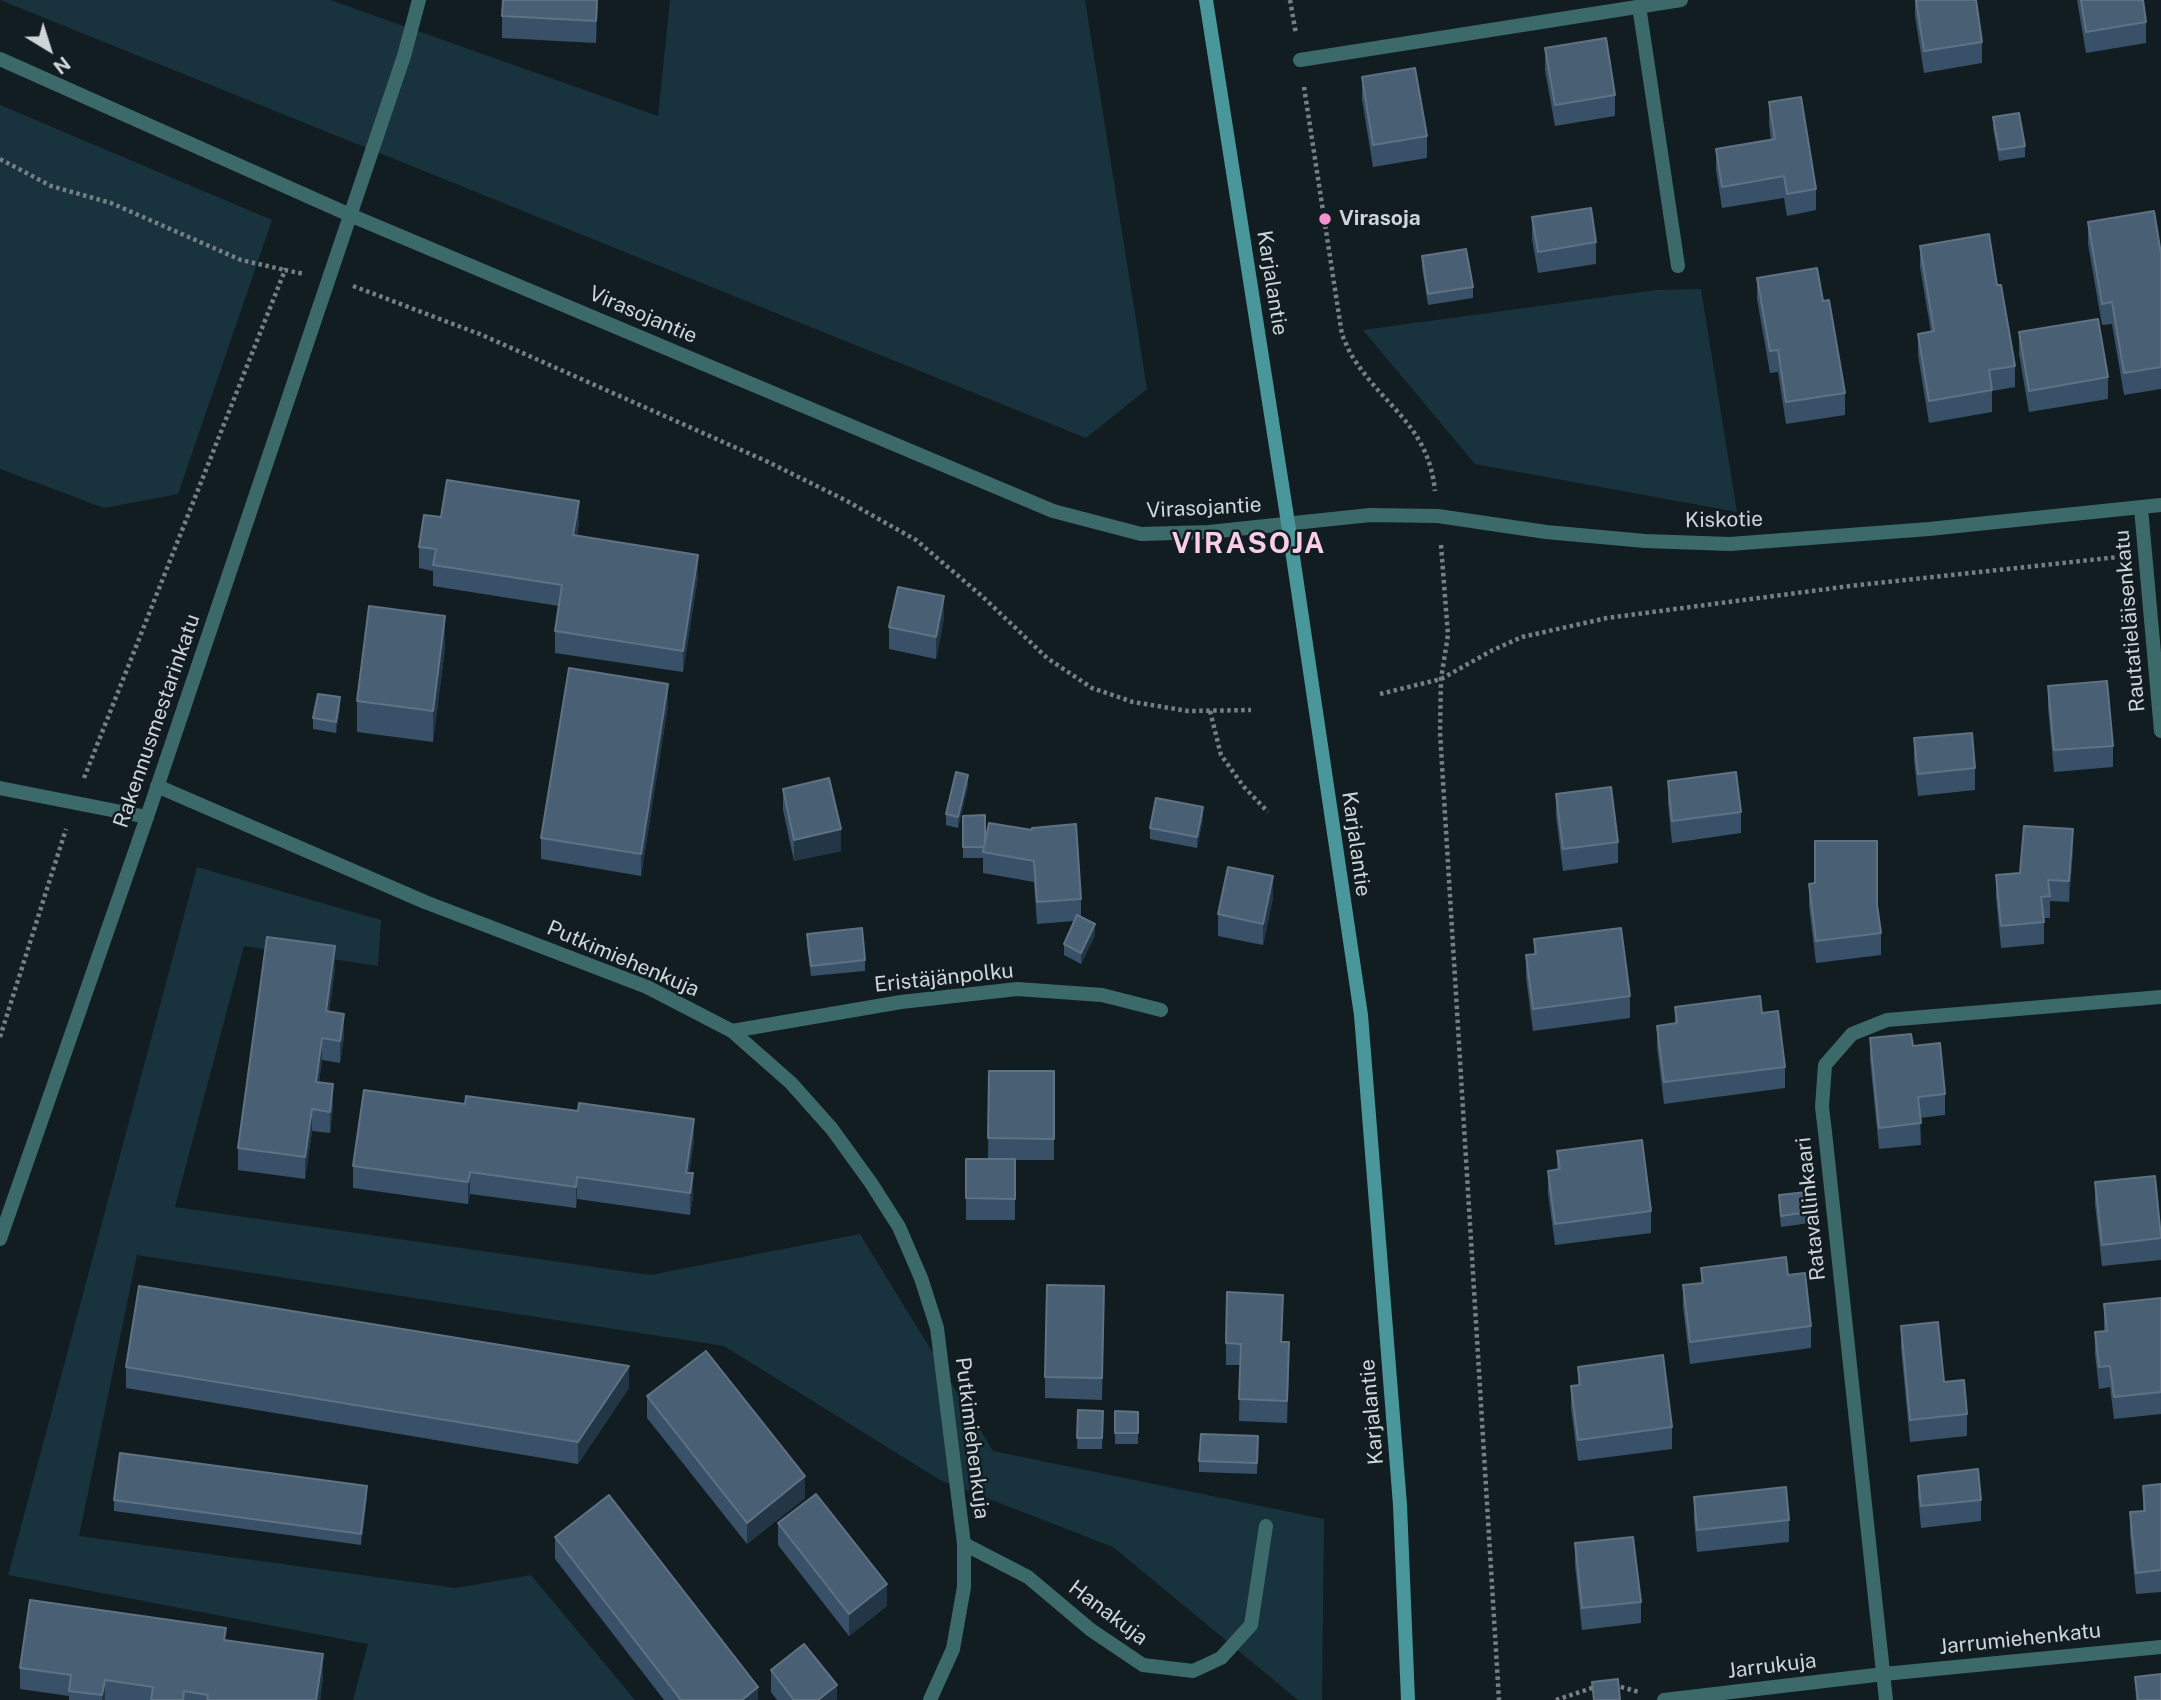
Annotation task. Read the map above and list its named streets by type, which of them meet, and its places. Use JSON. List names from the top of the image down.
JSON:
{
  "streets": {
    "main road": ["Karjalantie"],
    "street": [
      "Virasojantie",
      "Kiskotie",
      "Rautatieläisenkatu",
      "Rakennusmestarinkatu",
      "Putkimiehenkuja",
      "Eristäjänpolku",
      "Ratavallinkaari",
      "Hanakuja",
      "Jarrumiehenkatu",
      "Jarrukuja"
    ]
  },
  "crossings": [
    ["Karjalantie", "Virasojantie"],
    ["Karjalantie", "Kiskotie"],
    ["Virasojantie", "Kiskotie"],
    ["Virasojantie", "Rakennusmestarinkatu"],
    ["Kiskotie", "Rautatieläisenkatu"],
    ["Rakennusmestarinkatu", "Putkimiehenkuja"],
    ["Putkimiehenkuja", "Eristäjänpolku"],
    ["Putkimiehenkuja", "Hanakuja"],
    ["Ratavallinkaari", "Jarrumiehenkatu"],
    ["Ratavallinkaari", "Jarrukuja"],
    ["Jarrumiehenkatu", "Jarrukuja"]
  ],
  "districts": ["VIRASOJA"],
  "places": ["Virasoja"],
  "north": "bottom right"
}
